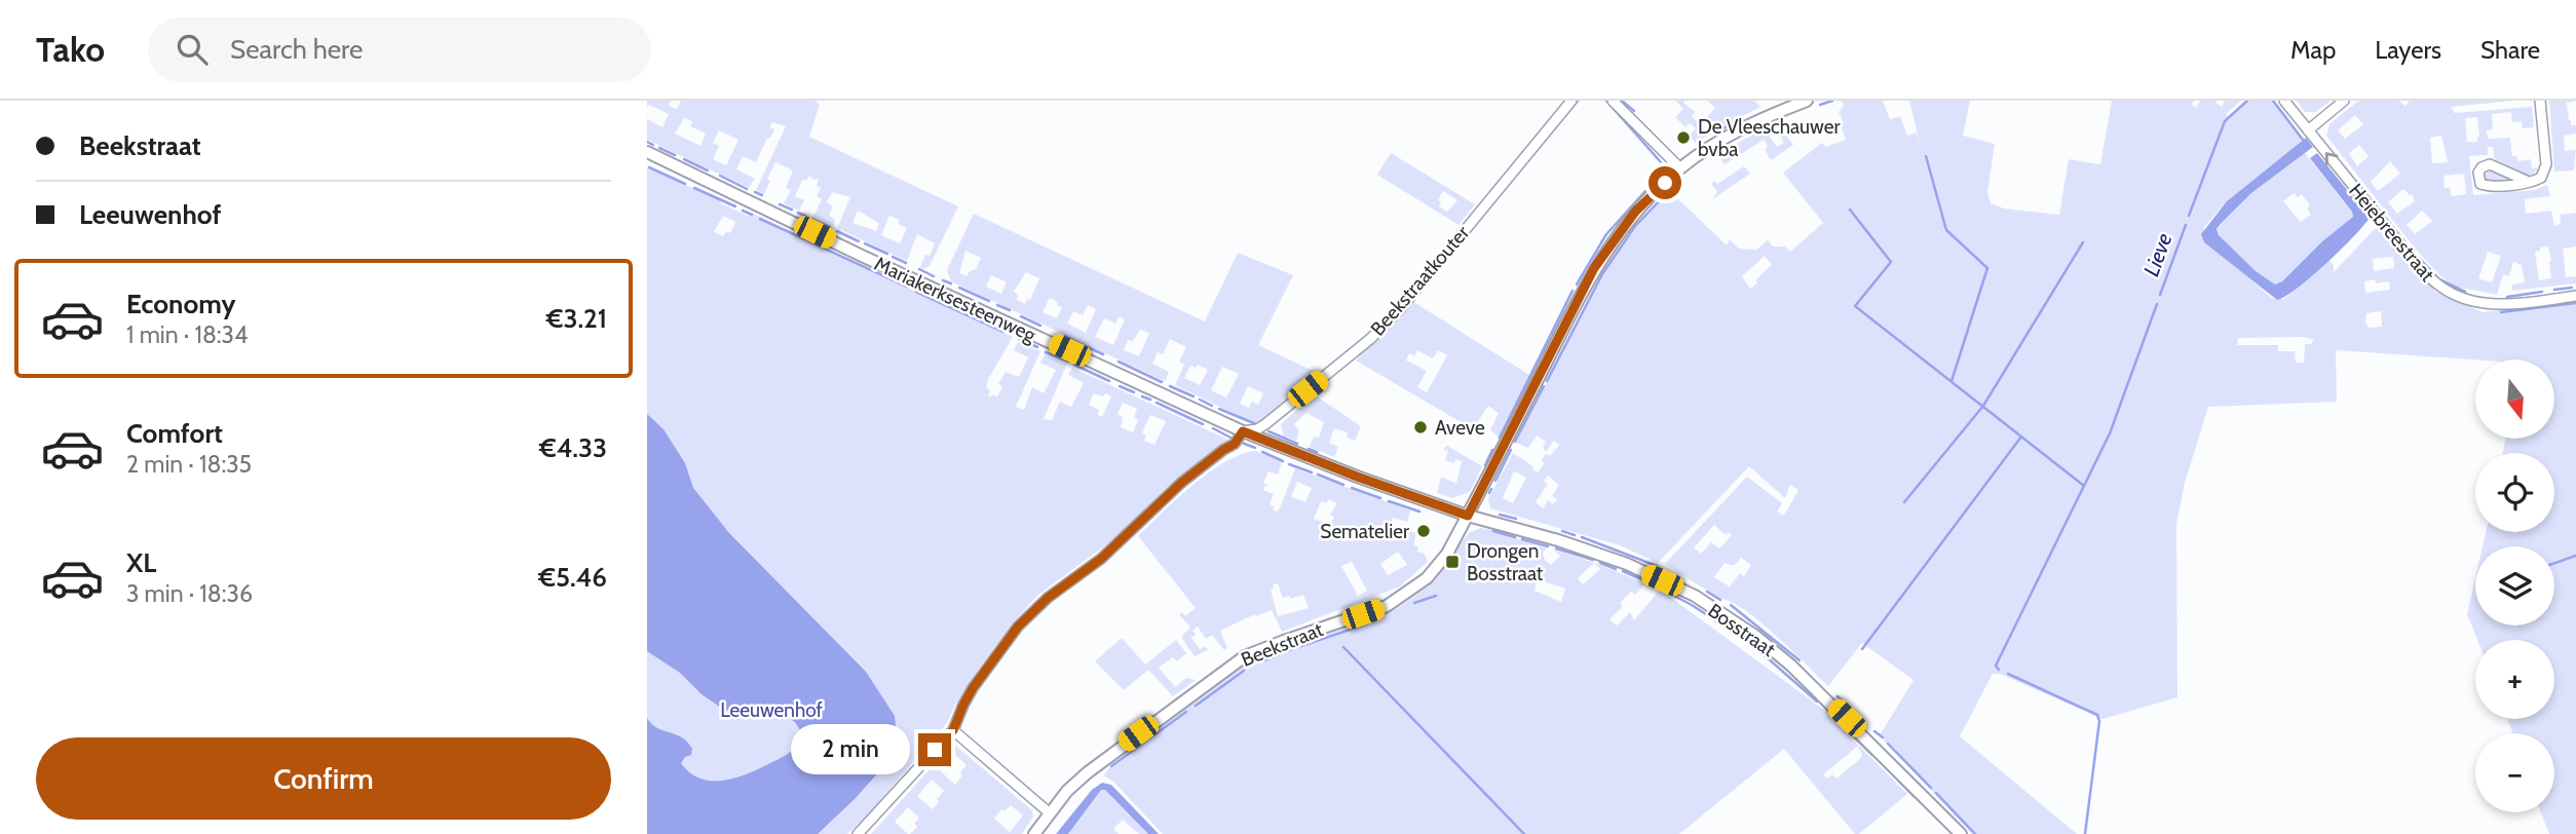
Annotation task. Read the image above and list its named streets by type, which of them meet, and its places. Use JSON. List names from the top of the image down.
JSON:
{
  "streets": {
    "street": [
      "Heiebreestraat",
      "Beekstraatkouter",
      "Mariakerksesteenweg",
      "Bosstraat",
      "Beekstraat"
    ]
  },
  "crossings": [
    ["Beekstraatkouter", "Mariakerksesteenweg"],
    ["Mariakerksesteenweg", "Bosstraat"],
    ["Mariakerksesteenweg", "Beekstraat"],
    ["Bosstraat", "Beekstraat"]
  ],
  "one_way": ["Heiebreestraat"],
  "water": ["Lieve"],
  "parks": ["Leeuwenhof"],
  "places": {
    "other": ["De Vleeschauwer bvba", "Aveve", "Sematelier"],
    "transit": ["Drongen Bosstraat"]
  },
  "north": "bottom",
  "page": {
    "header": "Tako",
    "search": "Search here",
    "nav": ["Map", "Layers", "Share"],
    "banner": ["Beekstraat", "Leeuwenhof"],
    "list": [
      {
        "name": "Economy",
        "note": "1 min · 18:34",
        "value": "€3.21"
      },
      {
        "name": "Comfort",
        "note": "2 min · 18:35",
        "value": "€4.33"
      },
      {
        "name": "XL",
        "note": "3 min · 18:36",
        "value": "€5.46"
      }
    ],
    "map_buttons": ["+", "−"],
    "buttons": "Confirm",
    "bubble": "2 min"
  }
}
